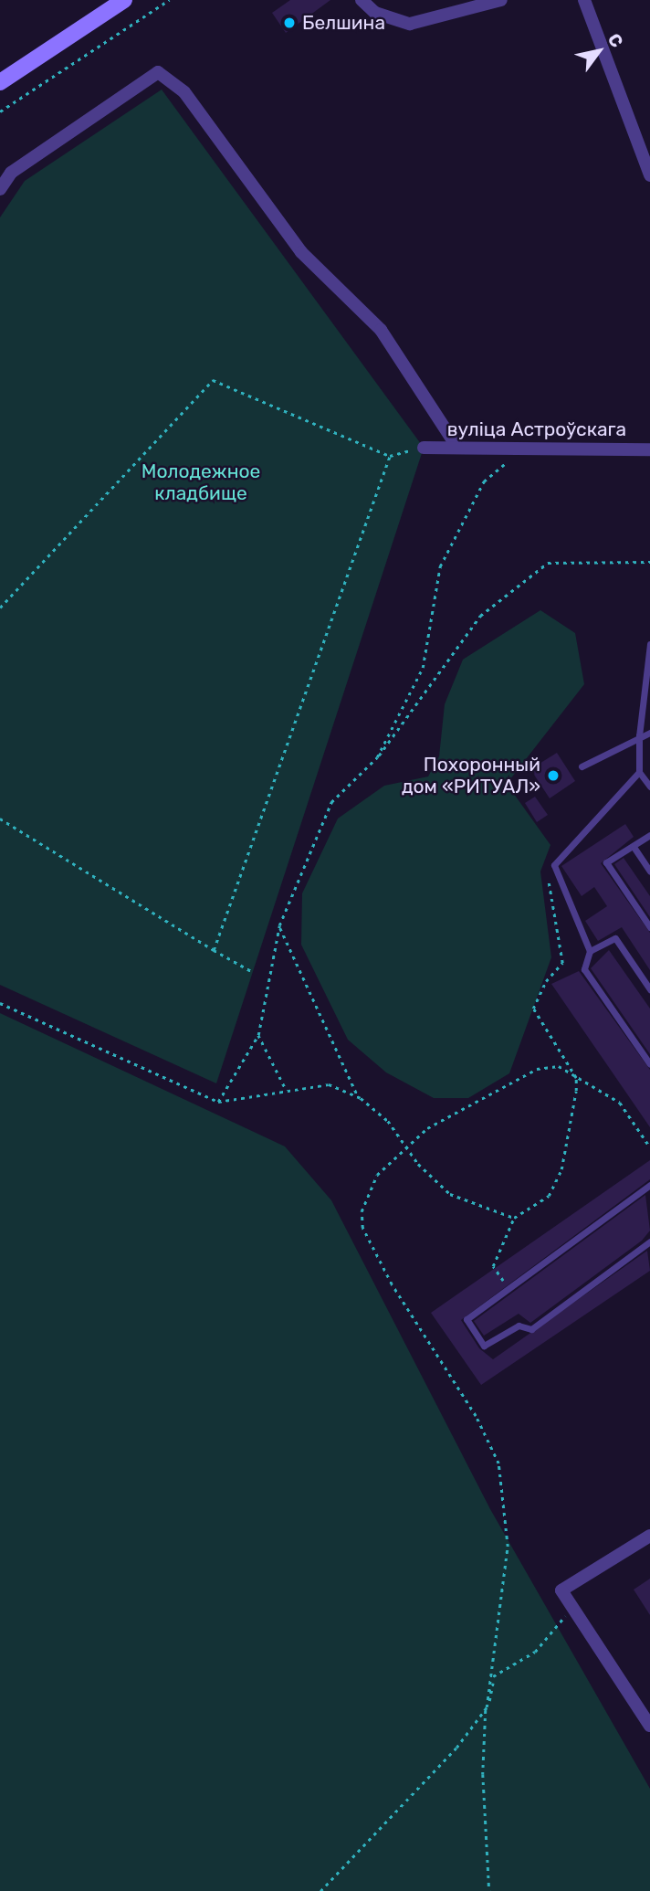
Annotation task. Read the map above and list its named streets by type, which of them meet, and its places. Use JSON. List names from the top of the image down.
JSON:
{
  "streets": {
    "street": ["вуліца Астроўскага"]
  },
  "parks": ["Молодежное кладбище"],
  "places": ["Белшина", "Похоронный дом «РИТУАЛ»"],
  "north": "top right"
}
